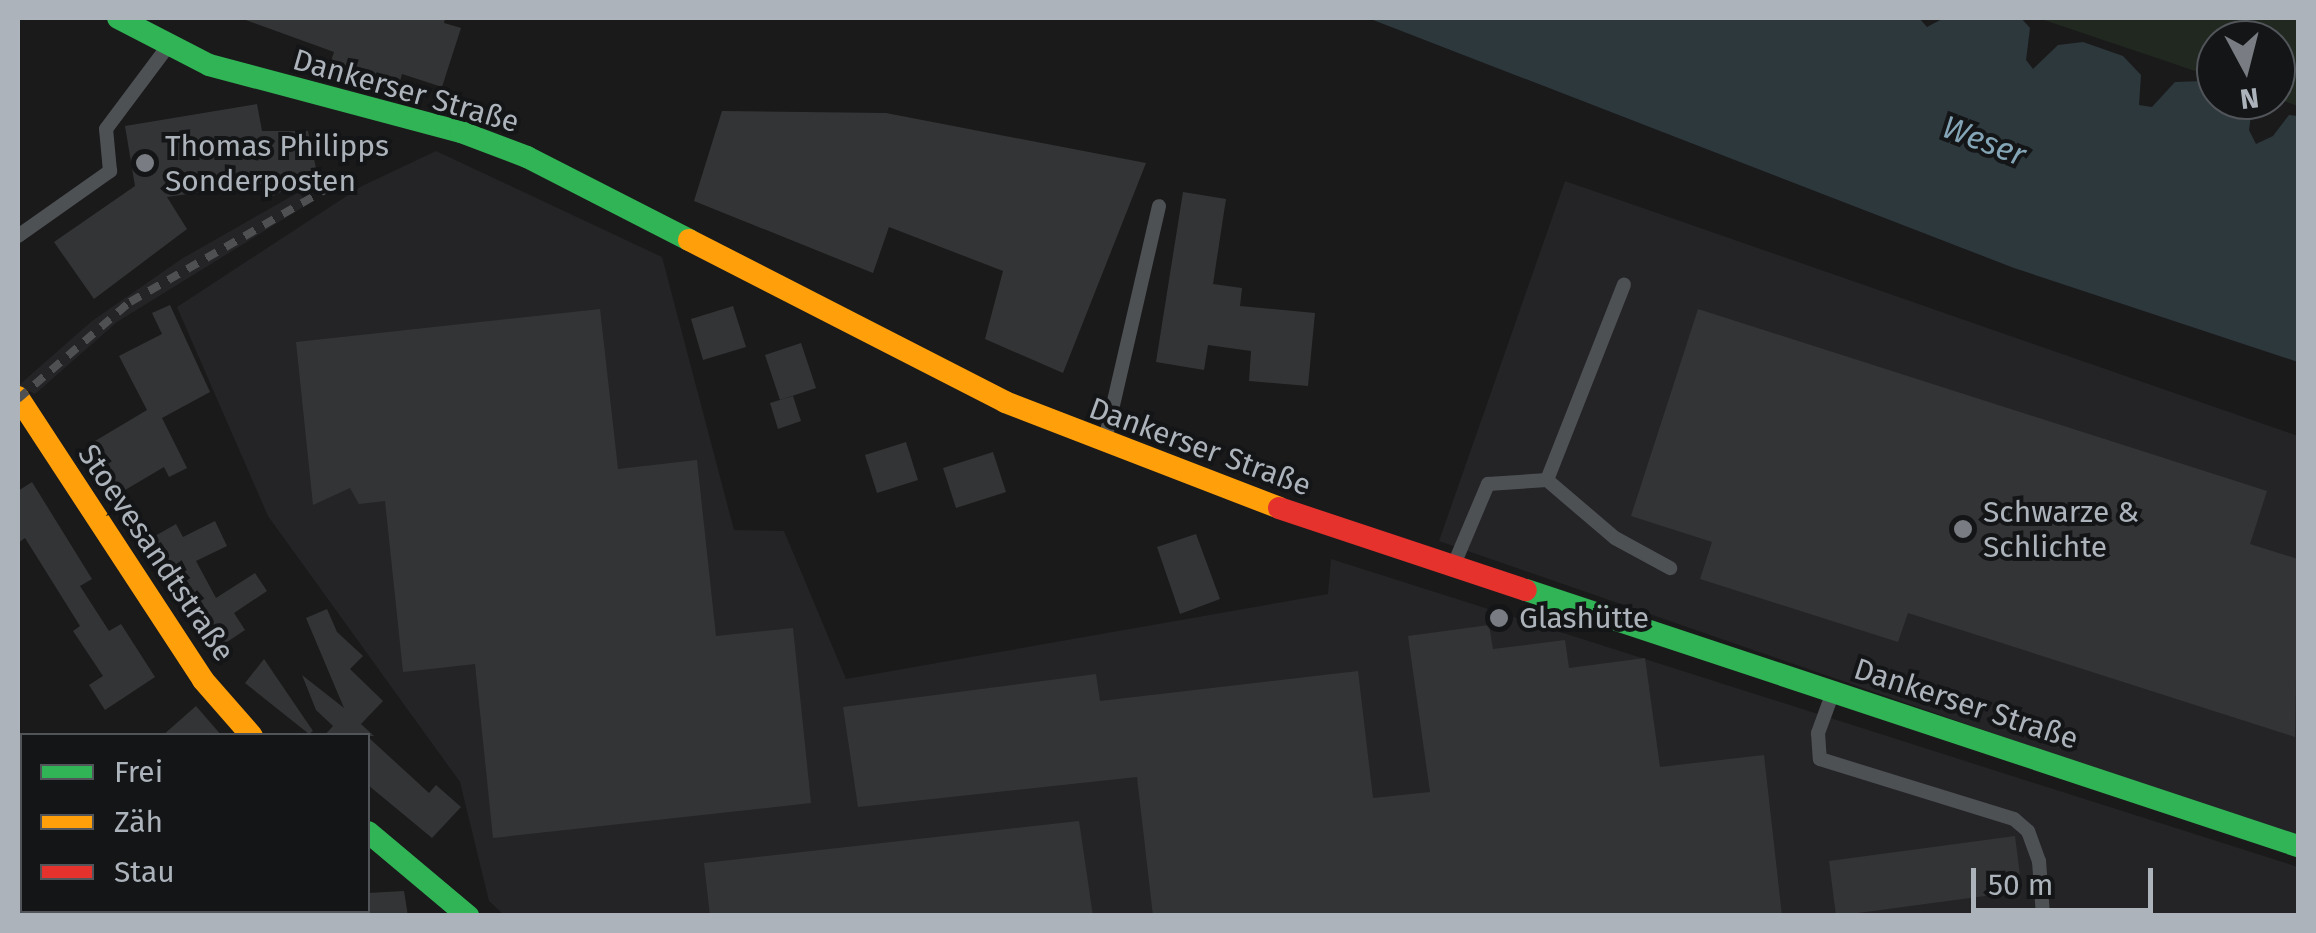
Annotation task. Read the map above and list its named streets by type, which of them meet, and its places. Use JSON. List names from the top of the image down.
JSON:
{
  "streets": {
    "main road": ["Dankerser Straße", "Stoevesandtstraße"]
  },
  "water": ["Weser"],
  "places": ["Thomas Philipps Sonderposten", "Schwarze & Schlichte", "Glashütte"],
  "legend": ["Frei", "Zäh", "Stau"],
  "scale_bar": "50 m",
  "north": "bottom"
}
